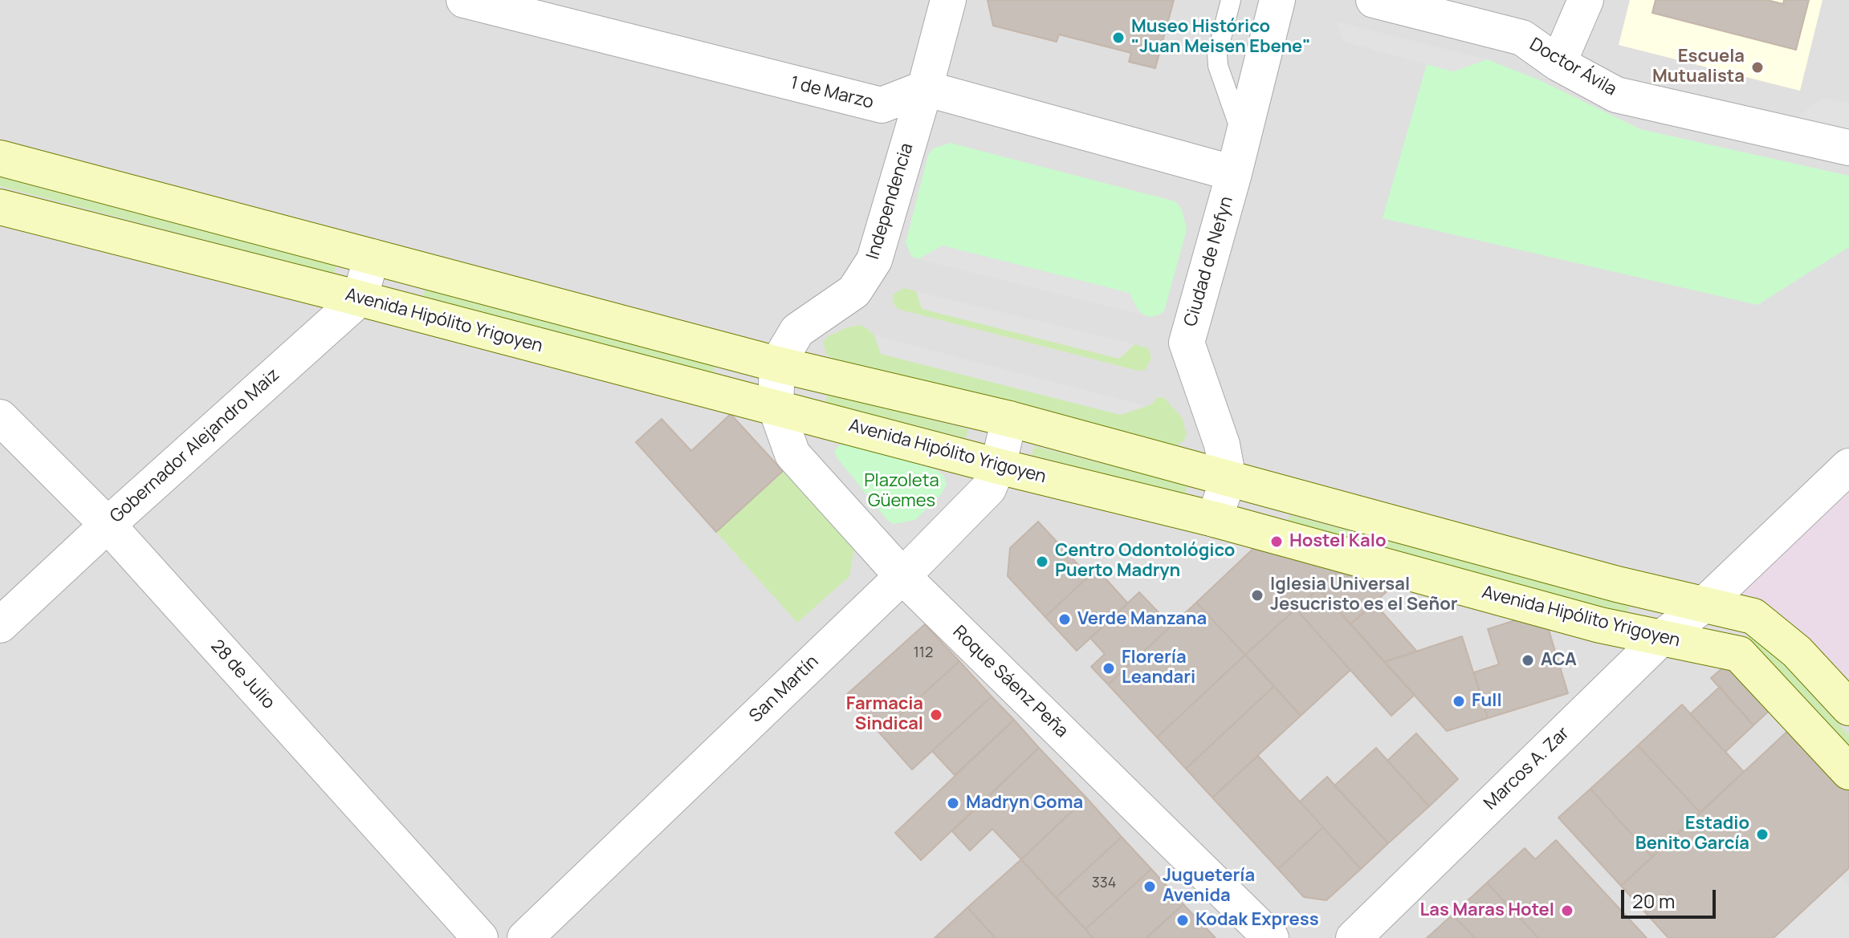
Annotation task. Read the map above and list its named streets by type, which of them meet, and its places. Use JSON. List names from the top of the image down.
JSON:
{
  "streets": {
    "main road": ["Avenida Hipólito Yrigoyen"],
    "street": [
      "Doctor Ávila",
      "1 de Marzo",
      "Independencia",
      "Ciudad de Nefyn",
      "Gobernador Alejandro Maiz",
      "28 de Julio",
      "Roque Sáenz Peña",
      "San Martín",
      "Marcos A. Zar"
    ]
  },
  "crossings": [
    ["1 de Marzo", "Independencia"],
    ["Independencia", "Avenida Hipólito Yrigoyen"],
    ["Independencia", "Roque Sáenz Peña"],
    ["Avenida Hipólito Yrigoyen", "Gobernador Alejandro Maiz"],
    ["Avenida Hipólito Yrigoyen", "Roque Sáenz Peña"],
    ["Avenida Hipólito Yrigoyen", "San Martín"],
    ["Avenida Hipólito Yrigoyen", "Marcos A. Zar"],
    ["Gobernador Alejandro Maiz", "28 de Julio"],
    ["Roque Sáenz Peña", "San Martín"]
  ],
  "parks": ["Plazoleta Güemes"],
  "places": [
    "Museo Histórico \"Juan Meisen Ebene\"",
    "Escuela Mutualista",
    "Hostel Kalo",
    "Centro Odontológico Puerto Madryn",
    "Iglesia Universal Jesucristo es el Señor",
    "Verde Manzana",
    "ACA",
    "Florería Leandari",
    "Full",
    "Farmacia Sindical",
    "Madryn Goma",
    "Estadio Benito García",
    "Juguetería Avenida",
    "Las Maras Hotel",
    "Kodak Express"
  ],
  "house_numbers": ["112", "334"],
  "scale_bar": "20 m"
}
